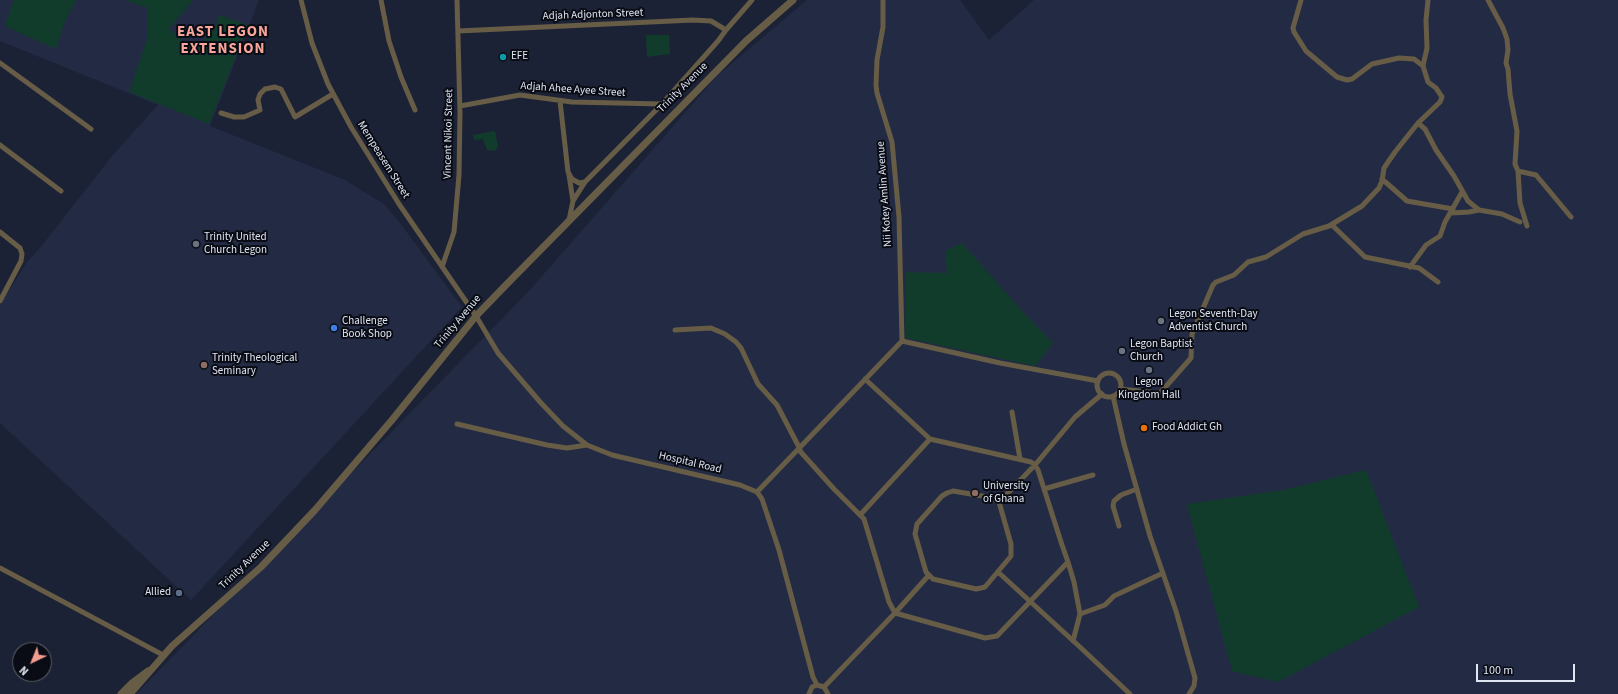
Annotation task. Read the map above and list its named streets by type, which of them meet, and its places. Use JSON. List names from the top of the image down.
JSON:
{
  "streets": {
    "street": [
      "Adjah Adjonton Street",
      "Trinity Avenue",
      "Adjah Ahee Ayee Street",
      "Vincent Nikoi Street",
      "Mempeasem Street",
      "Nii Kotey Amlin Avenue",
      "Hospital Road"
    ]
  },
  "crossings": [
    ["Adjah Adjonton Street", "Vincent Nikoi Street"],
    ["Trinity Avenue", "Mempeasem Street"],
    ["Trinity Avenue", "Hospital Road"],
    ["Adjah Ahee Ayee Street", "Vincent Nikoi Street"],
    ["Vincent Nikoi Street", "Mempeasem Street"],
    ["Mempeasem Street", "Hospital Road"]
  ],
  "districts": ["EAST LEGON EXTENSION"],
  "places": [
    "EFE",
    "Trinity United Church Legon",
    "Legon Seventh-Day Adventist Church",
    "Challenge Book Shop",
    "Legon Baptist Church",
    "Trinity Theological Seminary",
    "Legon Kingdom Hall",
    "Food Addict Gh",
    "University of Ghana",
    "Allied"
  ],
  "scale_bar": "100 m",
  "north": "bottom left"
}
